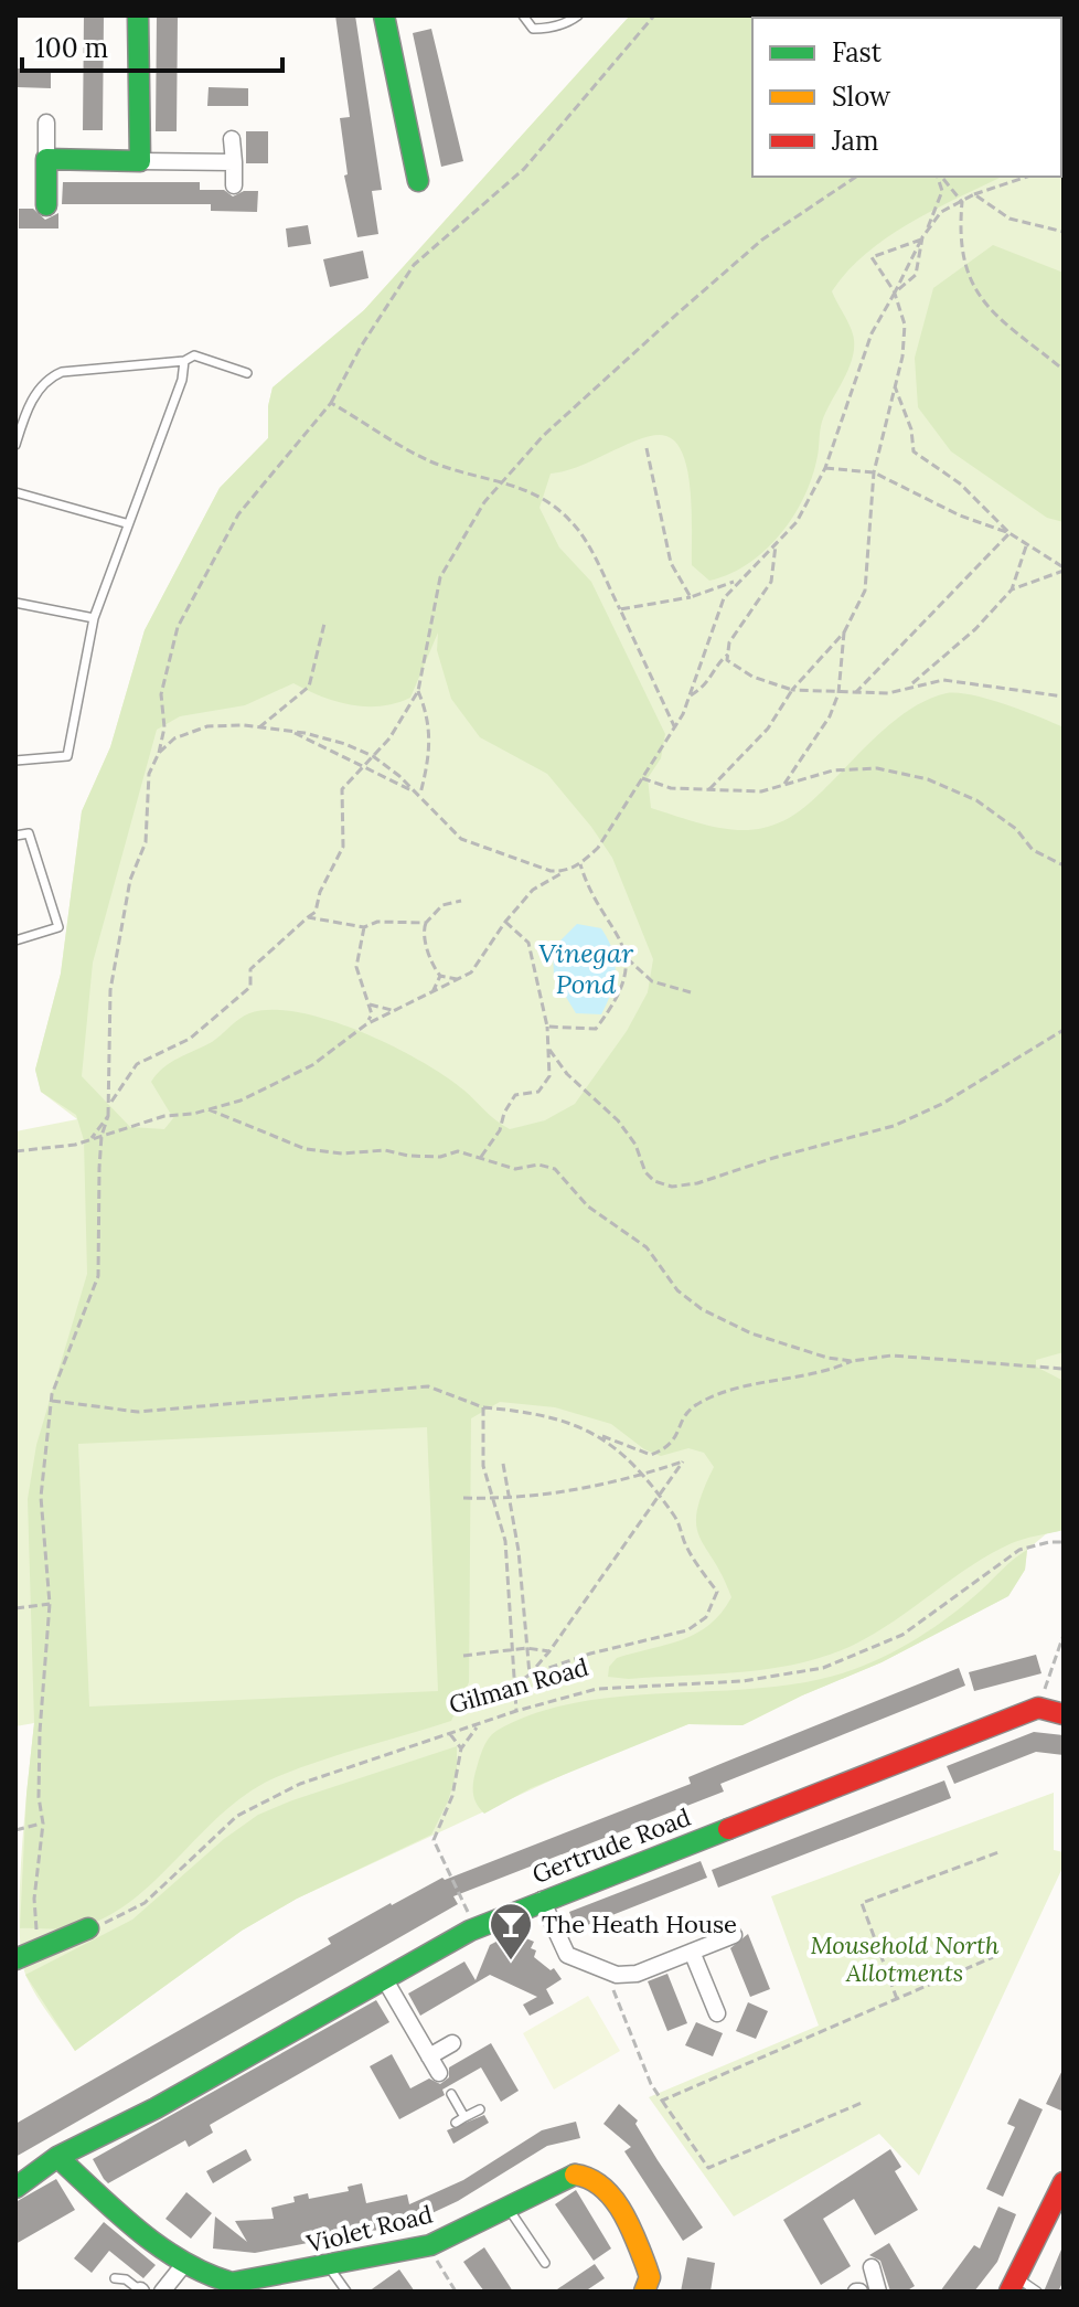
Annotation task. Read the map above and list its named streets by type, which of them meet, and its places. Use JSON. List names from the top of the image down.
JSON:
{
  "streets": {
    "street": ["Gertrude Road", "Violet Road"],
    "path": ["Gilman Road"]
  },
  "crossings": [
    ["Gertrude Road", "Violet Road"]
  ],
  "water": ["Vinegar Pond"],
  "parks": ["Mousehold North Allotments"],
  "places": {
    "bar": ["The Heath House"]
  },
  "legend": ["Fast", "Slow", "Jam"],
  "scale_bar": "100 m"
}
